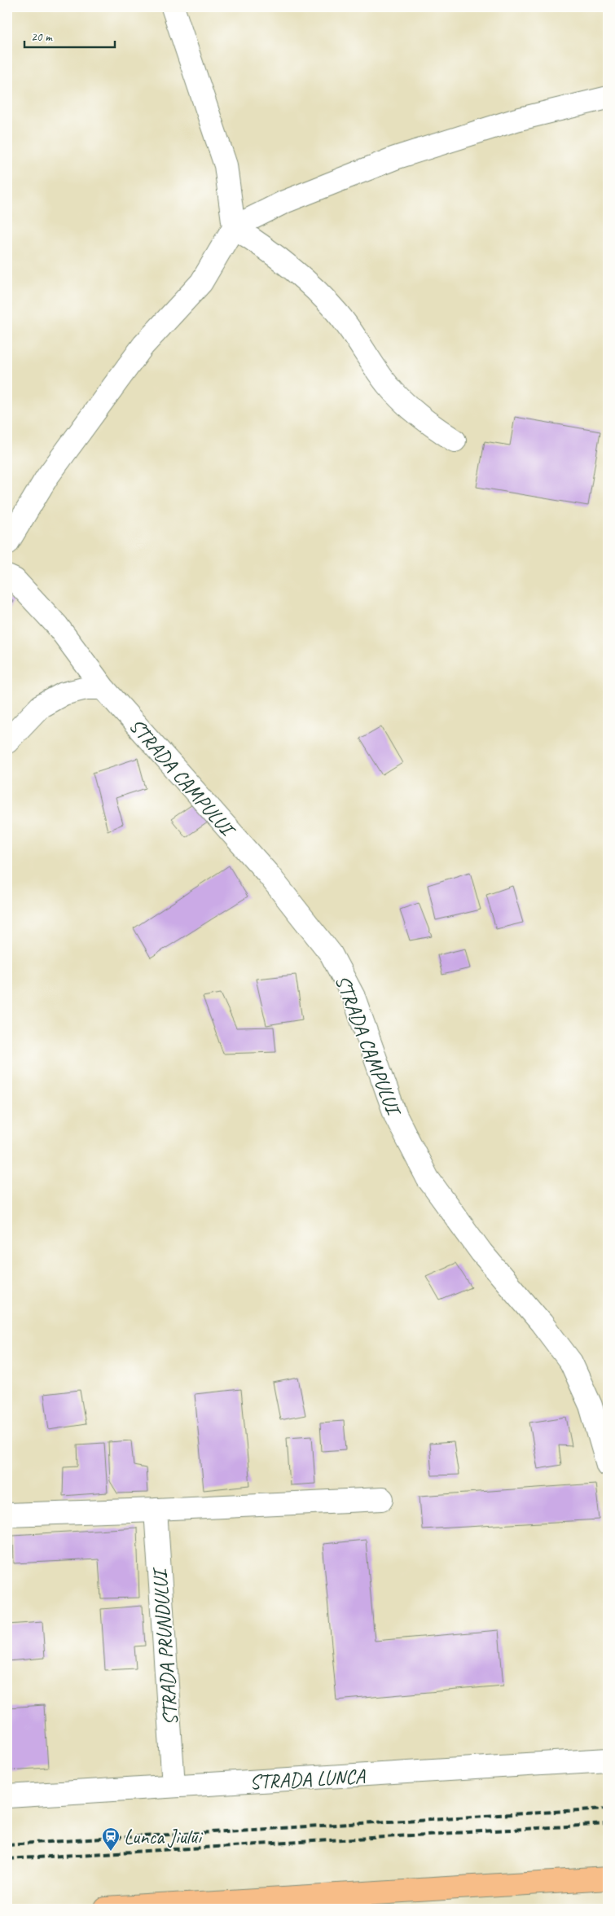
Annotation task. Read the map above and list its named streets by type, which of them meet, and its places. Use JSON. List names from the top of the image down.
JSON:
{
  "streets": {
    "street": ["STRADA CAMPULUI", "STRADA PRUNDULUI", "STRADA LUNCA"]
  },
  "crossings": [
    ["STRADA PRUNDULUI", "STRADA LUNCA"]
  ],
  "places": {
    "station": ["Lunca Jiului"]
  },
  "scale_bar": "20 m"
}
